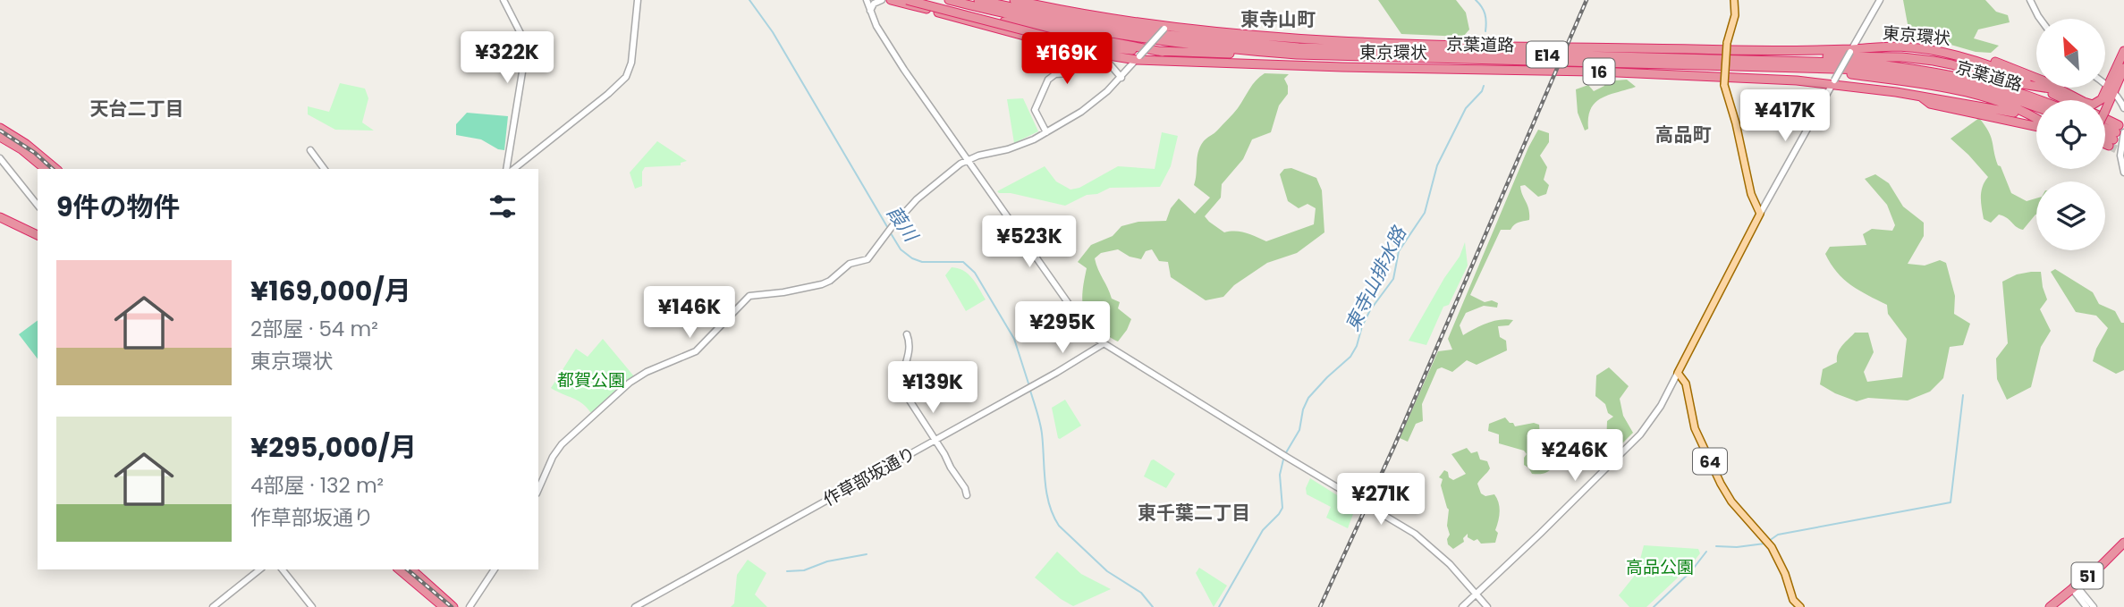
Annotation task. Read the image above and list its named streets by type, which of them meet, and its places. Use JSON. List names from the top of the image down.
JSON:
{
  "streets": {
    "highway": [
      "東京環状",
      "京葉道路",
      "E14",
      "16",
      "51"
    ],
    "main road": ["64"],
    "street": ["作草部坂通り"]
  },
  "districts": [
    "東寺山町",
    "天台二丁目",
    "高品町",
    "東千葉二丁目"
  ],
  "water": ["葭川", "東寺山排水路"],
  "parks": ["都賀公園", "高品公園"],
  "north": "top left",
  "page": {
    "price": [
      "¥322K",
      "¥169K",
      "¥417K",
      "¥523K",
      "¥146K",
      "¥295K",
      "¥139K",
      "¥246K",
      "¥271K"
    ],
    "heading": "9件の物件",
    "list": [
      {
        "name": "¥169,000/月",
        "note": "2部屋 · 54 m² · 東京環状"
      },
      {
        "name": "¥295,000/月",
        "note": "4部屋 · 132 m² · 作草部坂通り"
      }
    ]
  }
}
